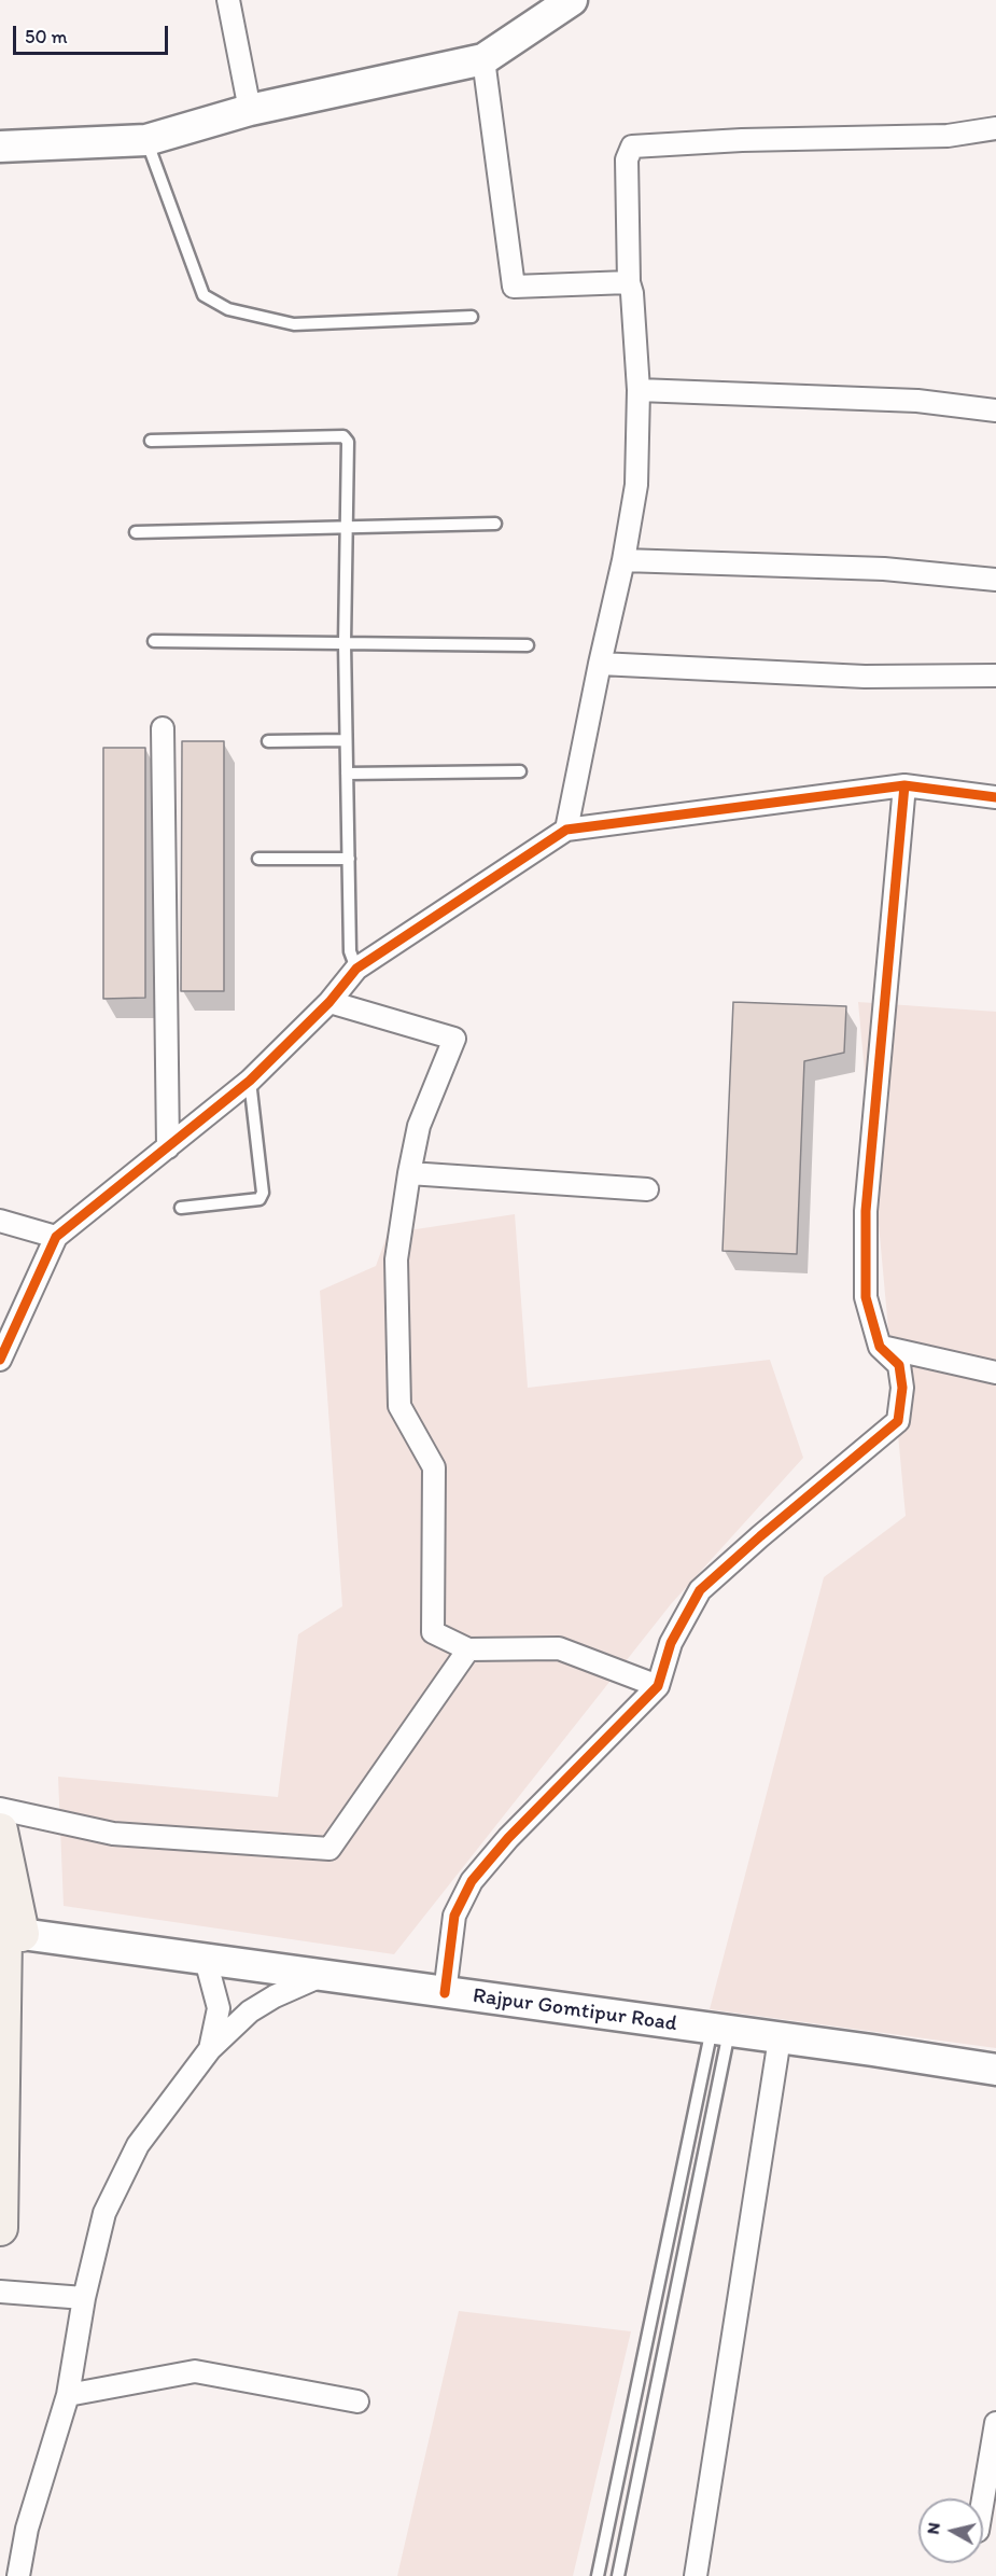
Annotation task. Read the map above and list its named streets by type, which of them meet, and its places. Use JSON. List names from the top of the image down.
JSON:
{
  "streets": {
    "main road": ["Rajpur Gomtipur Road"]
  },
  "scale_bar": "50 m",
  "north": "left"
}
